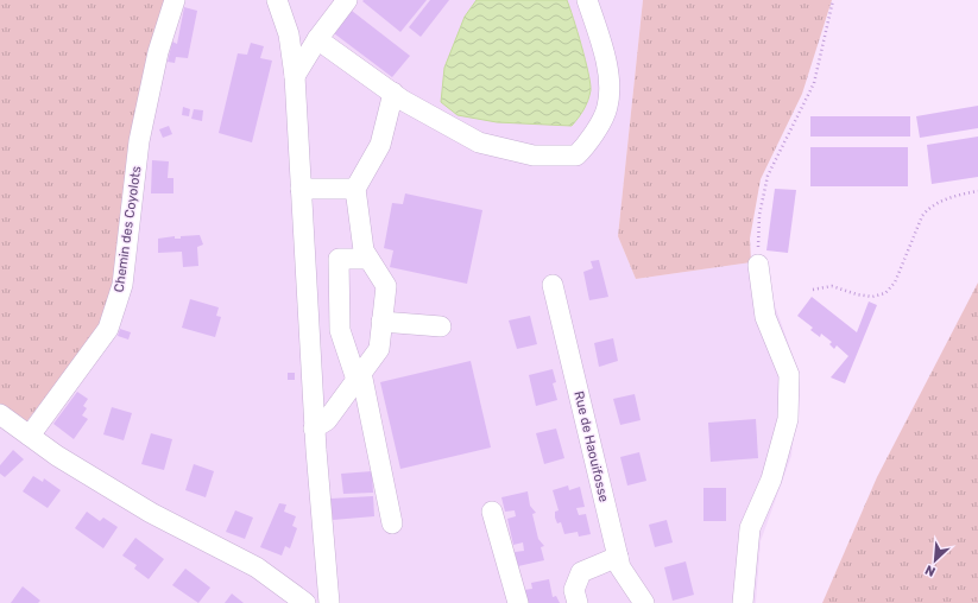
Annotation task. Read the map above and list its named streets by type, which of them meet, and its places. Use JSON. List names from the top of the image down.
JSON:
{
  "streets": {
    "street": ["Chemin des Coyolots", "Rue de Haouifosse"]
  },
  "north": "bottom left"
}
